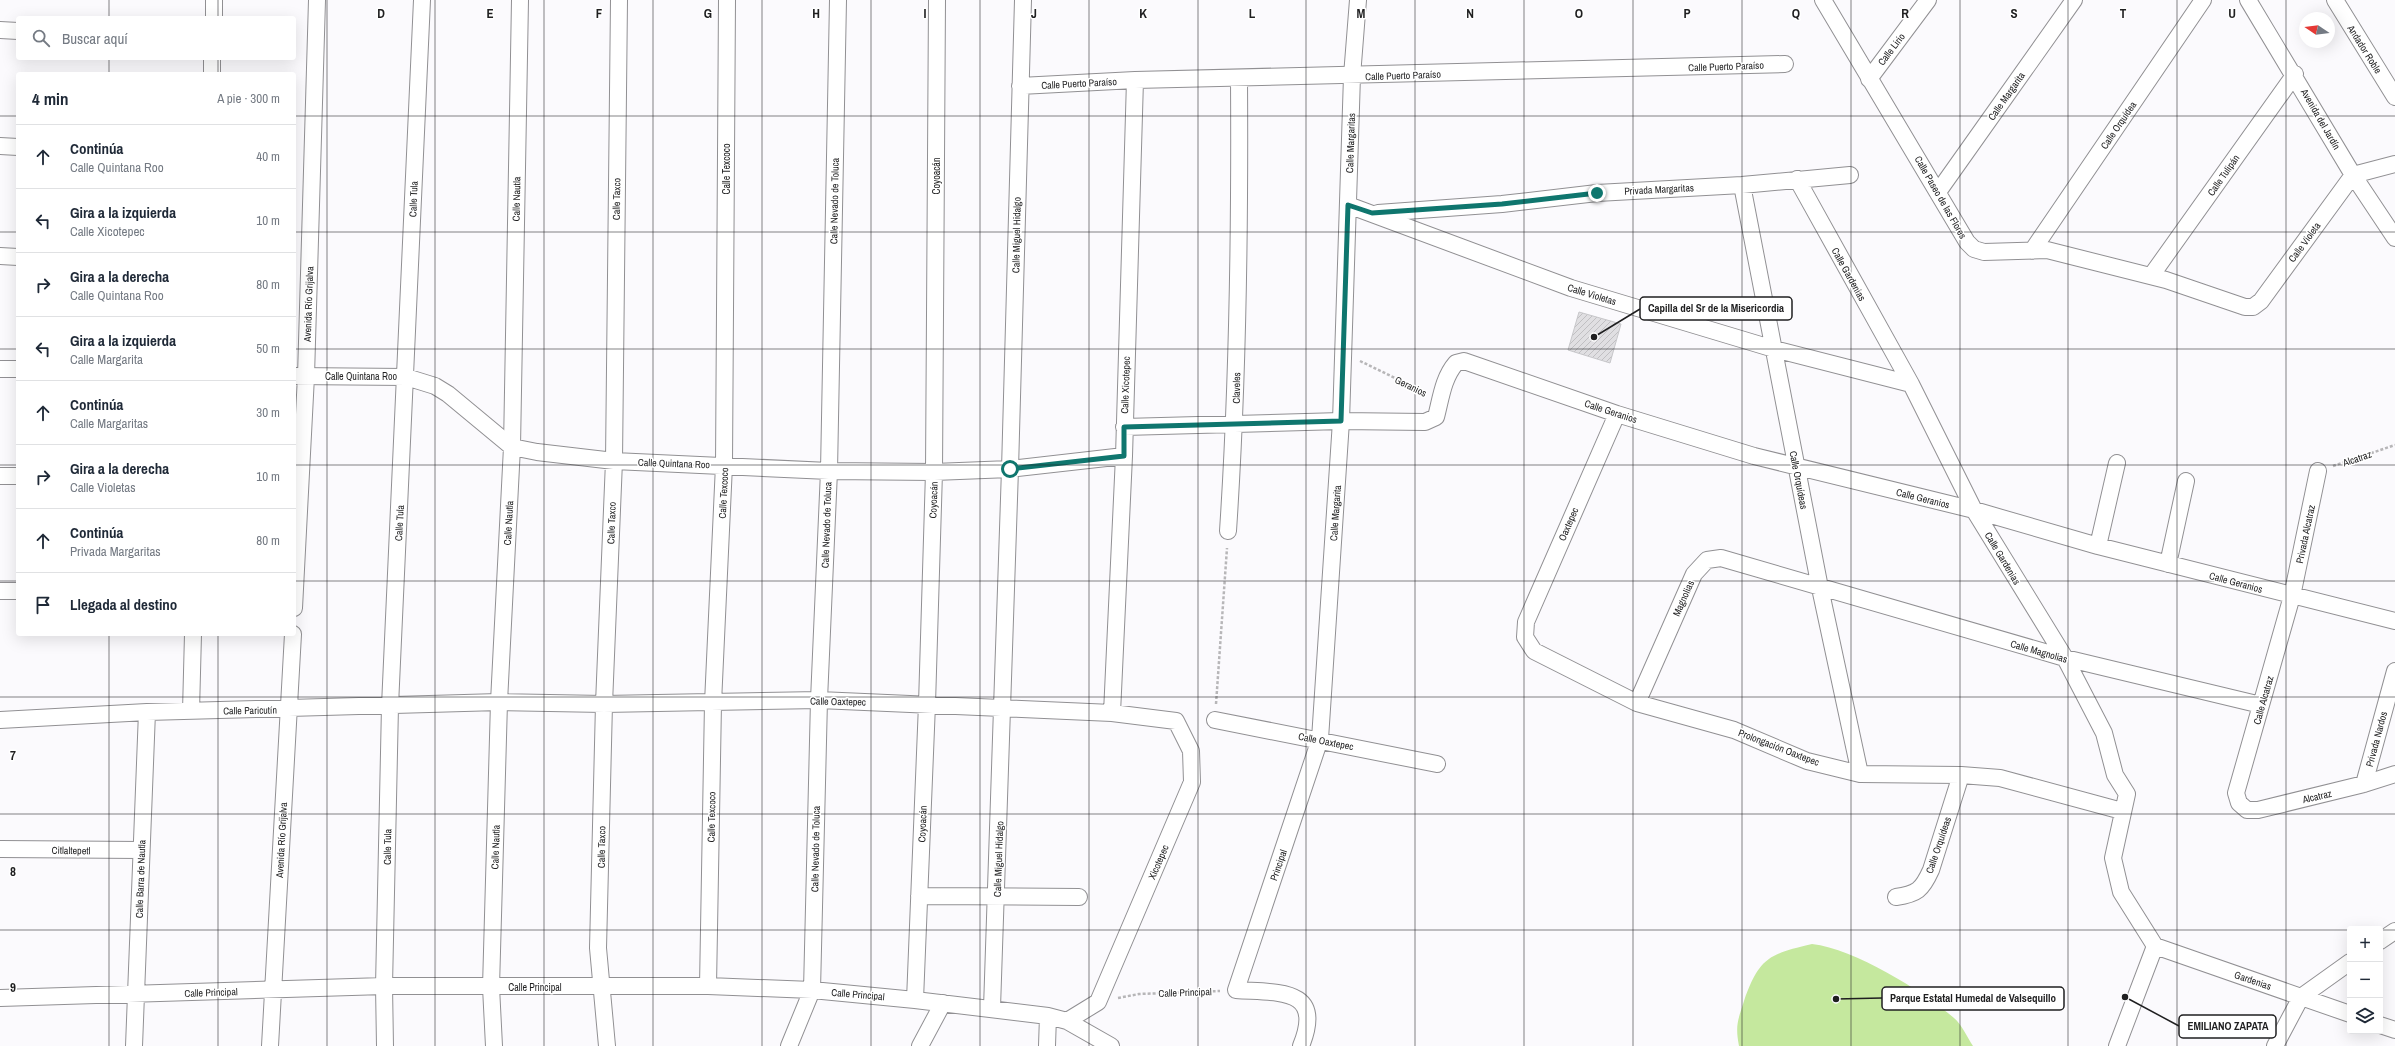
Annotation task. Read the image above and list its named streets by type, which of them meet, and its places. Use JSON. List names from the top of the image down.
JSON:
{
  "streets": {
    "street": [
      "Calle Lirio",
      "Andador Roble",
      "Calle Puerto Paraíso",
      "Calle Margarita",
      "Avenida del Jardín",
      "Calle Orquídea",
      "Calle Margaritas",
      "Calle Texcoco",
      "Calle Tulipán",
      "Coyoacán",
      "Privada Margaritas",
      "Calle Paseo de las Flores",
      "Calle Tula",
      "Calle Nautla",
      "Calle Taxco",
      "Calle Nevado de Toluca",
      "Calle Miguel Hidalgo",
      "Calle Violeta",
      "Calle Gardenias",
      "Calle Violetas",
      "Avenida Río Grijalva",
      "Calle Quintana Roo",
      "Calle Xicotepec",
      "Geranios",
      "Claveles",
      "Calle Geranios",
      "Alcatraz",
      "Calle Orquídeas",
      "Oaxtepec",
      "Privada Alcatraz",
      "Magnolias",
      "Calle Magnolias",
      "Calle Alcatraz",
      "Calle Oaxtepec",
      "Calle Paricutín",
      "Privada Nardos",
      "Prolongación Oaxtepec",
      "Citlaltepetl",
      "Xicotepec",
      "Principal",
      "Calle Barra de Nautla",
      "Gardenias",
      "Calle Principal"
    ]
  },
  "crossings": [
    ["Calle Lirio", "Calle Paseo de las Flores"],
    ["Calle Puerto Paraíso", "Calle Margaritas"],
    ["Calle Puerto Paraíso", "Calle Miguel Hidalgo"],
    ["Calle Puerto Paraíso", "Calle Xicotepec"],
    ["Calle Puerto Paraíso", "Claveles"],
    ["Calle Margarita", "Calle Margaritas"],
    ["Calle Margarita", "Calle Paseo de las Flores"],
    ["Calle Margarita", "Geranios"],
    ["Calle Margarita", "Calle Oaxtepec"],
    ["Calle Margarita", "Principal"],
    ["Avenida del Jardín", "Calle Tulipán"],
    ["Avenida del Jardín", "Calle Violeta"],
    ["Calle Orquídea", "Calle Paseo de las Flores"],
    ["Calle Margaritas", "Calle Violetas"],
    ["Calle Texcoco", "Calle Quintana Roo"],
    ["Calle Texcoco", "Calle Oaxtepec"],
    ["Calle Texcoco", "Calle Principal"],
    ["Calle Tulipán", "Calle Paseo de las Flores"],
    ["Coyoacán", "Calle Quintana Roo"],
    ["Coyoacán", "Calle Oaxtepec"],
    ["Coyoacán", "Calle Principal"],
    ["Privada Margaritas", "Calle Gardenias"],
    ["Privada Margaritas", "Calle Violetas"],
    ["Privada Margaritas", "Calle Orquídeas"],
    ["Calle Paseo de las Flores", "Calle Violeta"],
    ["Calle Tula", "Calle Quintana Roo"],
    ["Calle Tula", "Calle Paricutín"],
    ["Calle Tula", "Calle Principal"],
    ["Calle Nautla", "Calle Quintana Roo"],
    ["Calle Nautla", "Calle Oaxtepec"],
    ["Calle Nautla", "Calle Paricutín"],
    ["Calle Nautla", "Calle Principal"],
    ["Calle Taxco", "Calle Quintana Roo"],
    ["Calle Taxco", "Calle Oaxtepec"],
    ["Calle Taxco", "Calle Principal"],
    ["Calle Nevado de Toluca", "Calle Quintana Roo"],
    ["Calle Nevado de Toluca", "Calle Oaxtepec"],
    ["Calle Nevado de Toluca", "Calle Principal"],
    ["Calle Miguel Hidalgo", "Calle Quintana Roo"],
    ["Calle Miguel Hidalgo", "Calle Oaxtepec"],
    ["Calle Miguel Hidalgo", "Calle Principal"],
    ["Calle Gardenias", "Calle Violetas"],
    ["Calle Gardenias", "Calle Geranios"],
    ["Calle Gardenias", "Calle Magnolias"],
    ["Calle Gardenias", "Prolongación Oaxtepec"],
    ["Calle Gardenias", "Gardenias"],
    ["Calle Violetas", "Calle Orquídeas"],
    ["Avenida Río Grijalva", "Calle Quintana Roo"],
    ["Avenida Río Grijalva", "Calle Paricutín"],
    ["Avenida Río Grijalva", "Calle Principal"],
    ["Calle Quintana Roo", "Calle Xicotepec"],
    ["Calle Xicotepec", "Calle Oaxtepec"],
    ["Geranios", "Calle Geranios"],
    ["Calle Geranios", "Calle Orquídeas"],
    ["Calle Geranios", "Oaxtepec"],
    ["Calle Geranios", "Privada Alcatraz"],
    ["Calle Geranios", "Calle Alcatraz"],
    ["Alcatraz", "Privada Alcatraz"],
    ["Alcatraz", "Calle Alcatraz"],
    ["Alcatraz", "Privada Nardos"],
    ["Calle Orquídeas", "Magnolias"],
    ["Calle Orquídeas", "Calle Magnolias"],
    ["Calle Orquídeas", "Prolongación Oaxtepec"],
    ["Oaxtepec", "Prolongación Oaxtepec"],
    ["Privada Alcatraz", "Calle Alcatraz"],
    ["Magnolias", "Calle Magnolias"],
    ["Magnolias", "Prolongación Oaxtepec"],
    ["Calle Magnolias", "Calle Alcatraz"],
    ["Calle Oaxtepec", "Calle Paricutín"],
    ["Calle Oaxtepec", "Xicotepec"],
    ["Calle Oaxtepec", "Principal"],
    ["Calle Paricutín", "Calle Barra de Nautla"],
    ["Citlaltepetl", "Calle Barra de Nautla"],
    ["Xicotepec", "Calle Principal"],
    ["Principal", "Calle Principal"],
    ["Calle Barra de Nautla", "Calle Principal"]
  ],
  "places": ["Capilla del Sr de la Misericordia", "EMILIANO ZAPATA", "Parque Estatal Humedal de Valsequillo"],
  "north": "left",
  "page": {
    "search": "Buscar aquí",
    "heading": ["4 min", "A pie · 300 m"],
    "list": [
      ["Continúa", "Calle Quintana Roo", "40 m"],
      ["Gira a la izquierda", "Calle Xicotepec", "10 m"],
      ["Gira a la derecha", "Calle Quintana Roo", "80 m"],
      ["Gira a la izquierda", "Calle Margarita", "50 m"],
      ["Continúa", "Calle Margaritas", "30 m"],
      ["Gira a la derecha", "Calle Violetas", "10 m"],
      ["Continúa", "Privada Margaritas", "80 m"],
      "Llegada al destino"
    ],
    "map_buttons": ["+", "−"]
  },
  "grid": {
    "columns": [
      "D",
      "E",
      "F",
      "G",
      "H",
      "I",
      "J",
      "K",
      "L",
      "M",
      "N",
      "O",
      "P",
      "Q",
      "R",
      "S",
      "T",
      "U"
    ],
    "rows": ["7", "8", "9"]
  }
}
